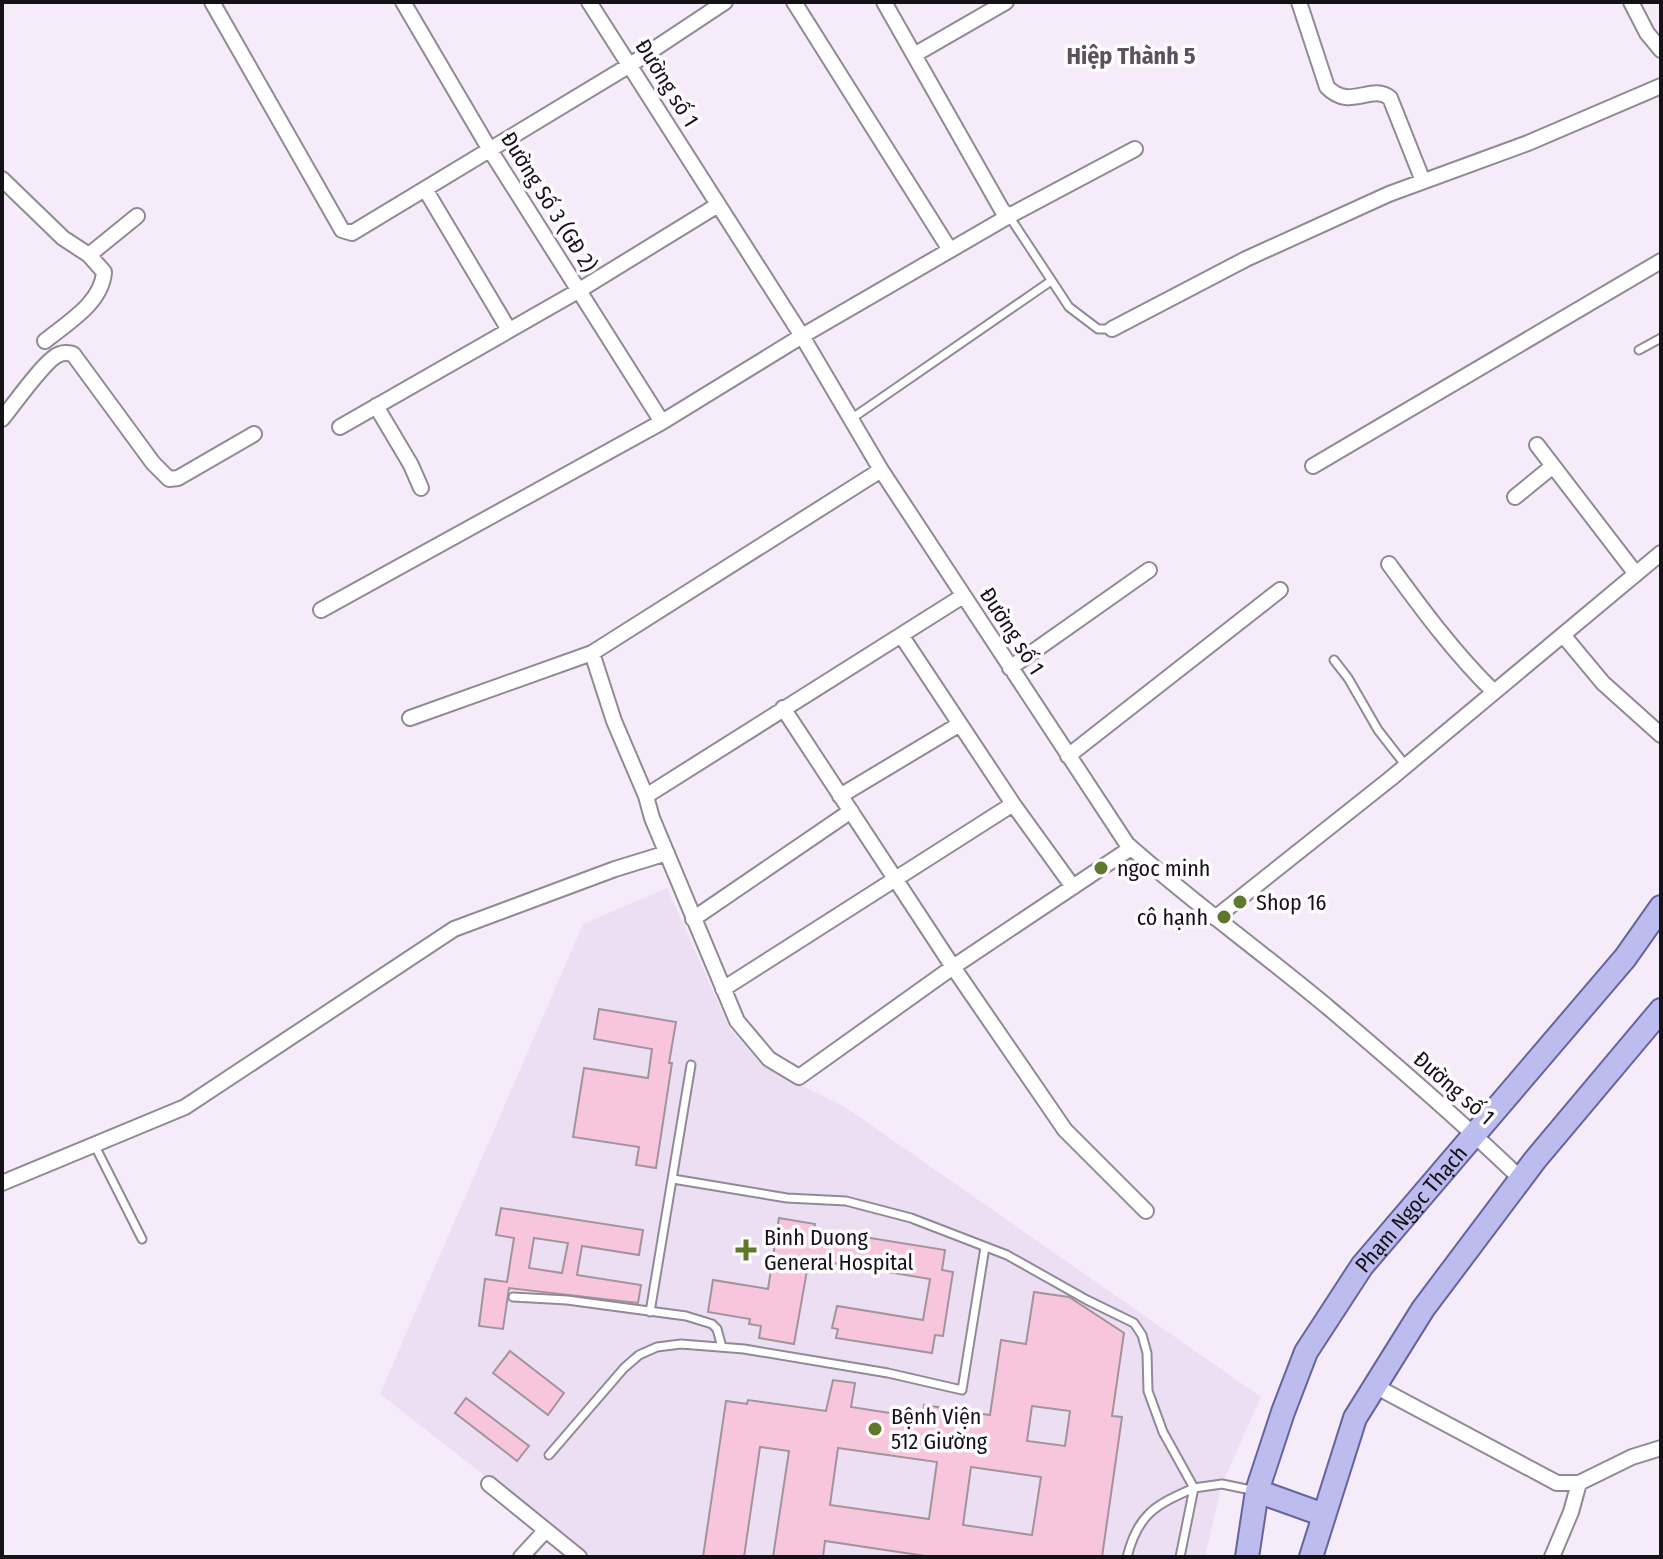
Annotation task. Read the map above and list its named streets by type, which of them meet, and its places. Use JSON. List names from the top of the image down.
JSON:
{
  "streets": {
    "main road": ["Phạm Ngọc Thạch"],
    "street": ["Đường số 1", "Đường Số 3 (GĐ 2)"]
  },
  "crossings": [
    ["Đường số 1", "Phạm Ngọc Thạch"]
  ],
  "districts": ["Hiệp Thành 5"],
  "places": {
    "other": [
      "ngoc minh",
      "Shop 16",
      "cô hạnh",
      "Bệnh Viện 512 Giường"
    ],
    "health": ["Binh Duong General Hospital"]
  }
}
